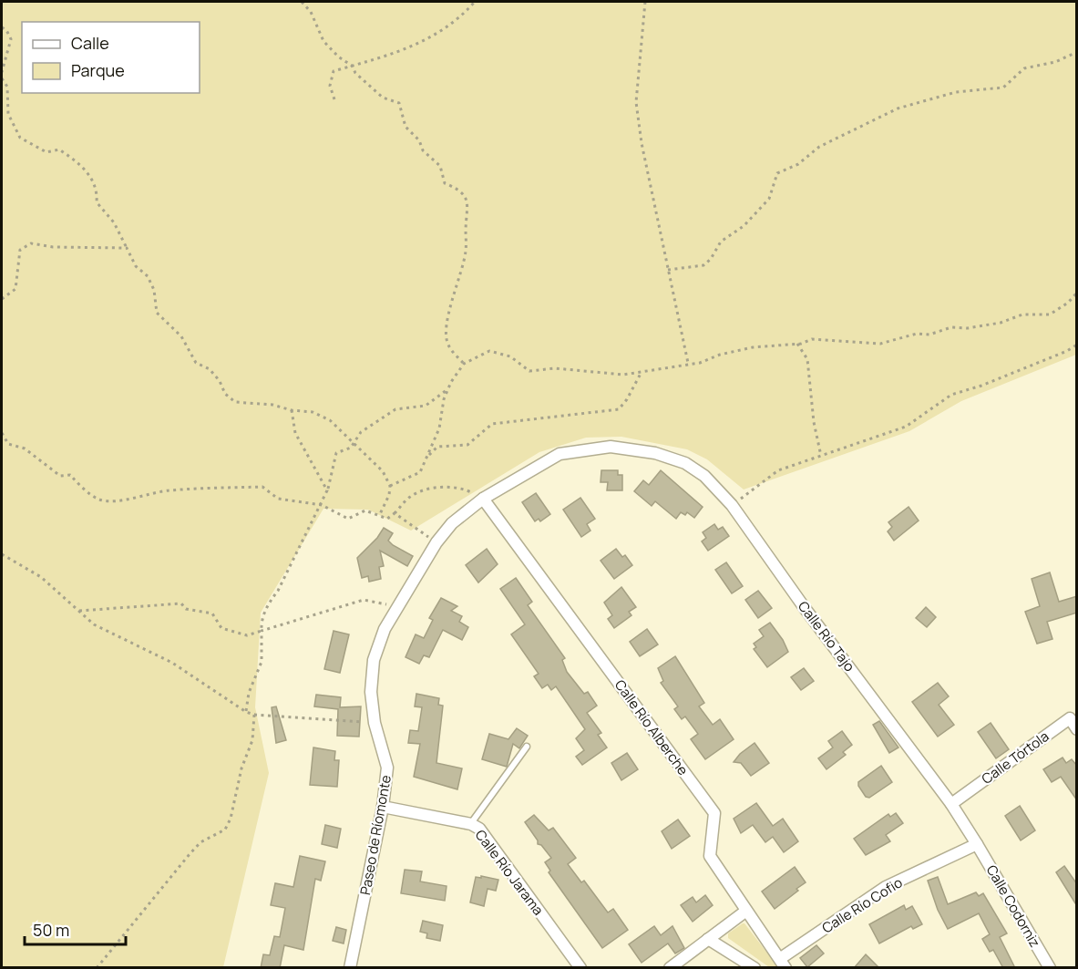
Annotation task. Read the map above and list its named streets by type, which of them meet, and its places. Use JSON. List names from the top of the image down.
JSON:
{
  "streets": {
    "street": [
      "Calle Río Tajo",
      "Calle Río Alberche",
      "Calle Tórtola",
      "Paseo de Ríomonte",
      "Calle Río Jarama",
      "Calle Río Cofio",
      "Calle Codorniz"
    ]
  },
  "crossings": [
    ["Calle Río Tajo", "Calle Tórtola"],
    ["Calle Río Tajo", "Paseo de Ríomonte"],
    ["Calle Río Tajo", "Calle Río Cofio"],
    ["Calle Río Tajo", "Calle Codorniz"],
    ["Calle Río Alberche", "Paseo de Ríomonte"],
    ["Calle Río Alberche", "Calle Río Cofio"],
    ["Paseo de Ríomonte", "Calle Río Jarama"],
    ["Calle Río Cofio", "Calle Codorniz"]
  ],
  "legend": ["Calle", "Parque"],
  "scale_bar": "50 m"
}
